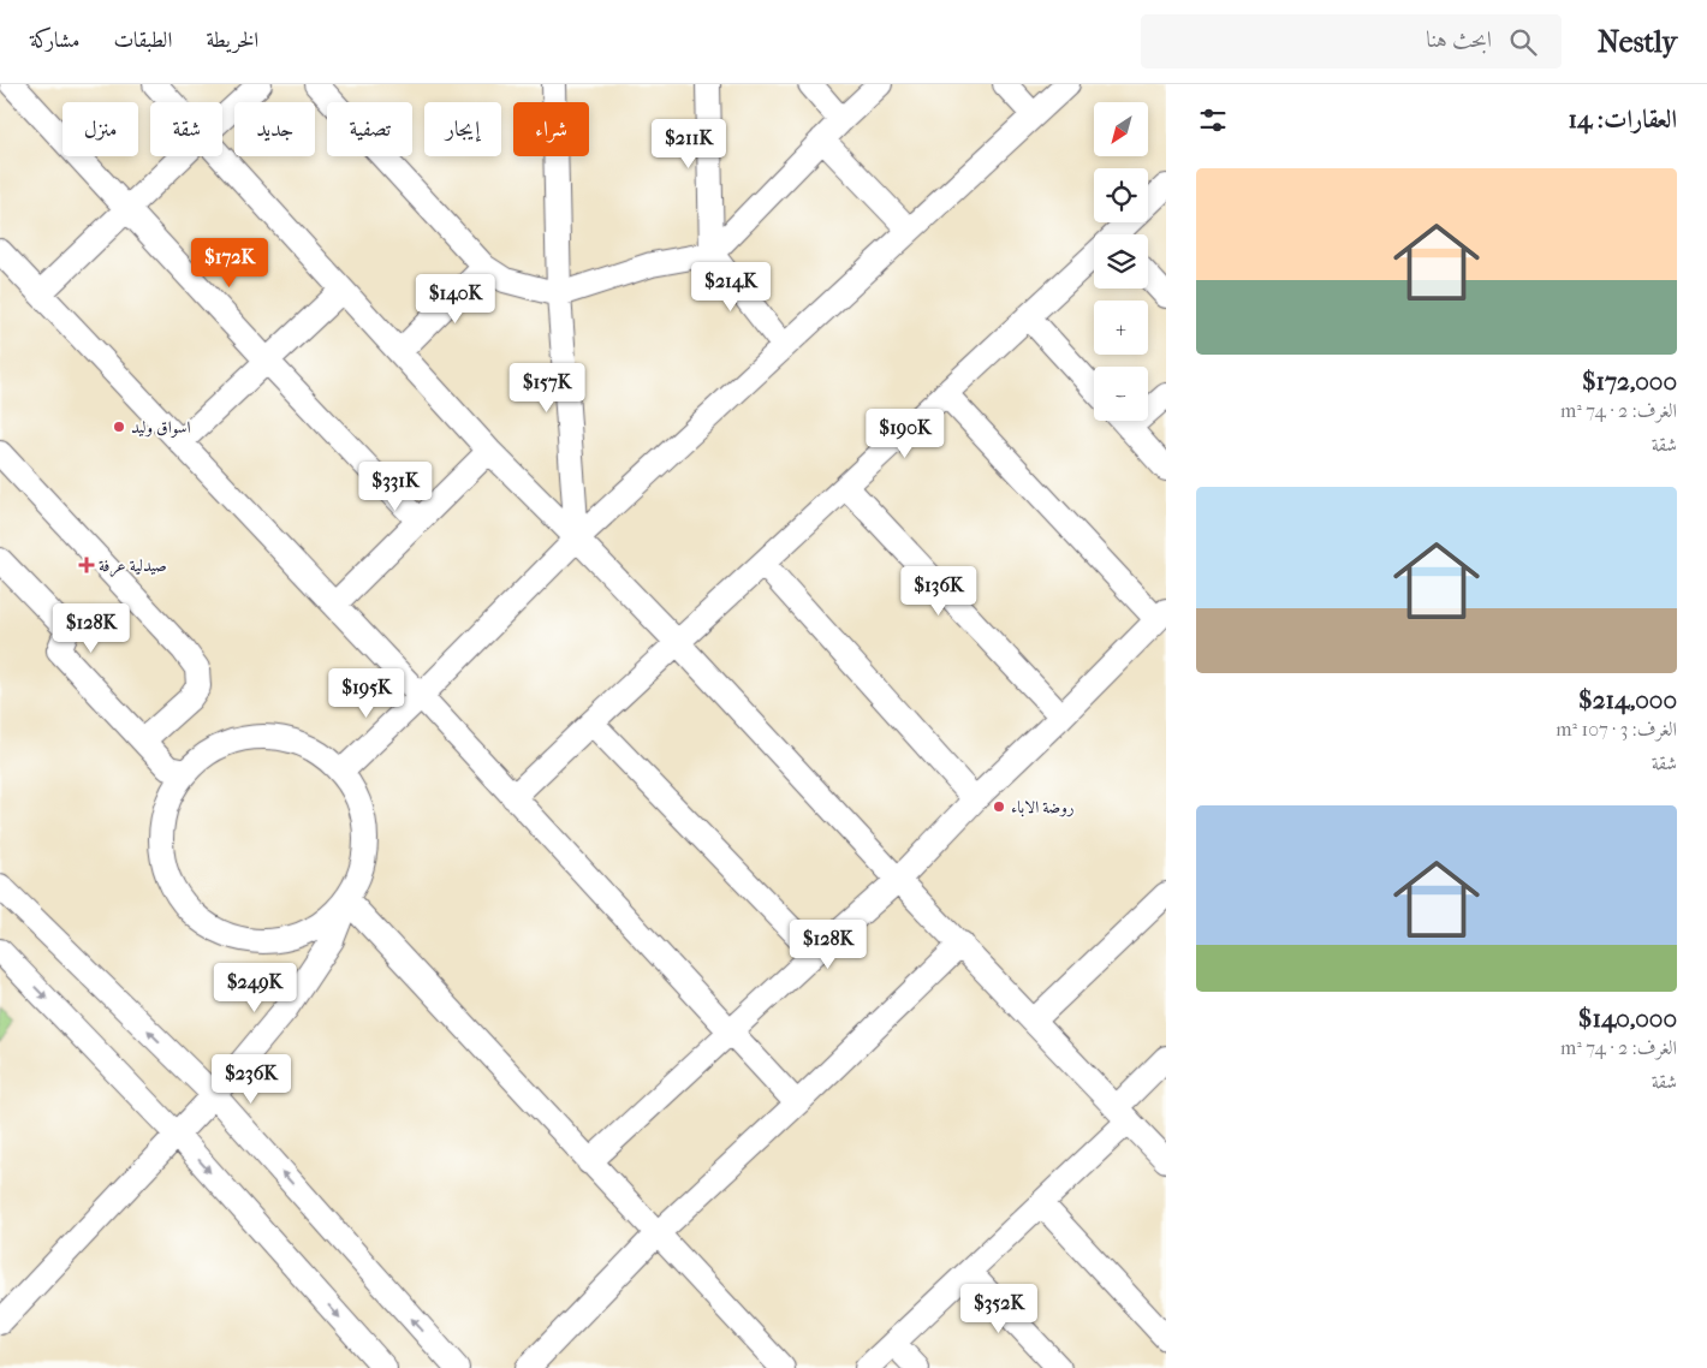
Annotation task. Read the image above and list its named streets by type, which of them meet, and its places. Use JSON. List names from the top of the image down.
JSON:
{
  "places": {
    "other": ["اسواق وليد", "روضة الاباء"],
    "health": ["صيدلية عرفة"]
  },
  "north": "bottom left",
  "page": {
    "header": "Nestly",
    "search": "ابحث هنا",
    "nav": ["الخريطة", "الطبقات", "مشاركة"],
    "heading": "العقارات: 14",
    "map_buttons": ["+", "−"],
    "chip": [
      "شراء",
      "إيجار",
      "تصفية",
      "جديد",
      "شقة",
      "منزل"
    ],
    "price": [
      "$211K",
      "$172K",
      "$214K",
      "$140K",
      "$157K",
      "$190K",
      "$331K",
      "$136K",
      "$128K",
      "$195K",
      "$128K",
      "$249K",
      "$236K",
      "$352K"
    ],
    "list": [
      {
        "name": "$172,000",
        "note": "الغرف: 2 · 74 m² · شقة"
      },
      {
        "name": "$214,000",
        "note": "الغرف: 3 · 107 m² · شقة"
      },
      {
        "name": "$140,000",
        "note": "الغرف: 2 · 74 m² · شقة"
      }
    ]
  }
}
